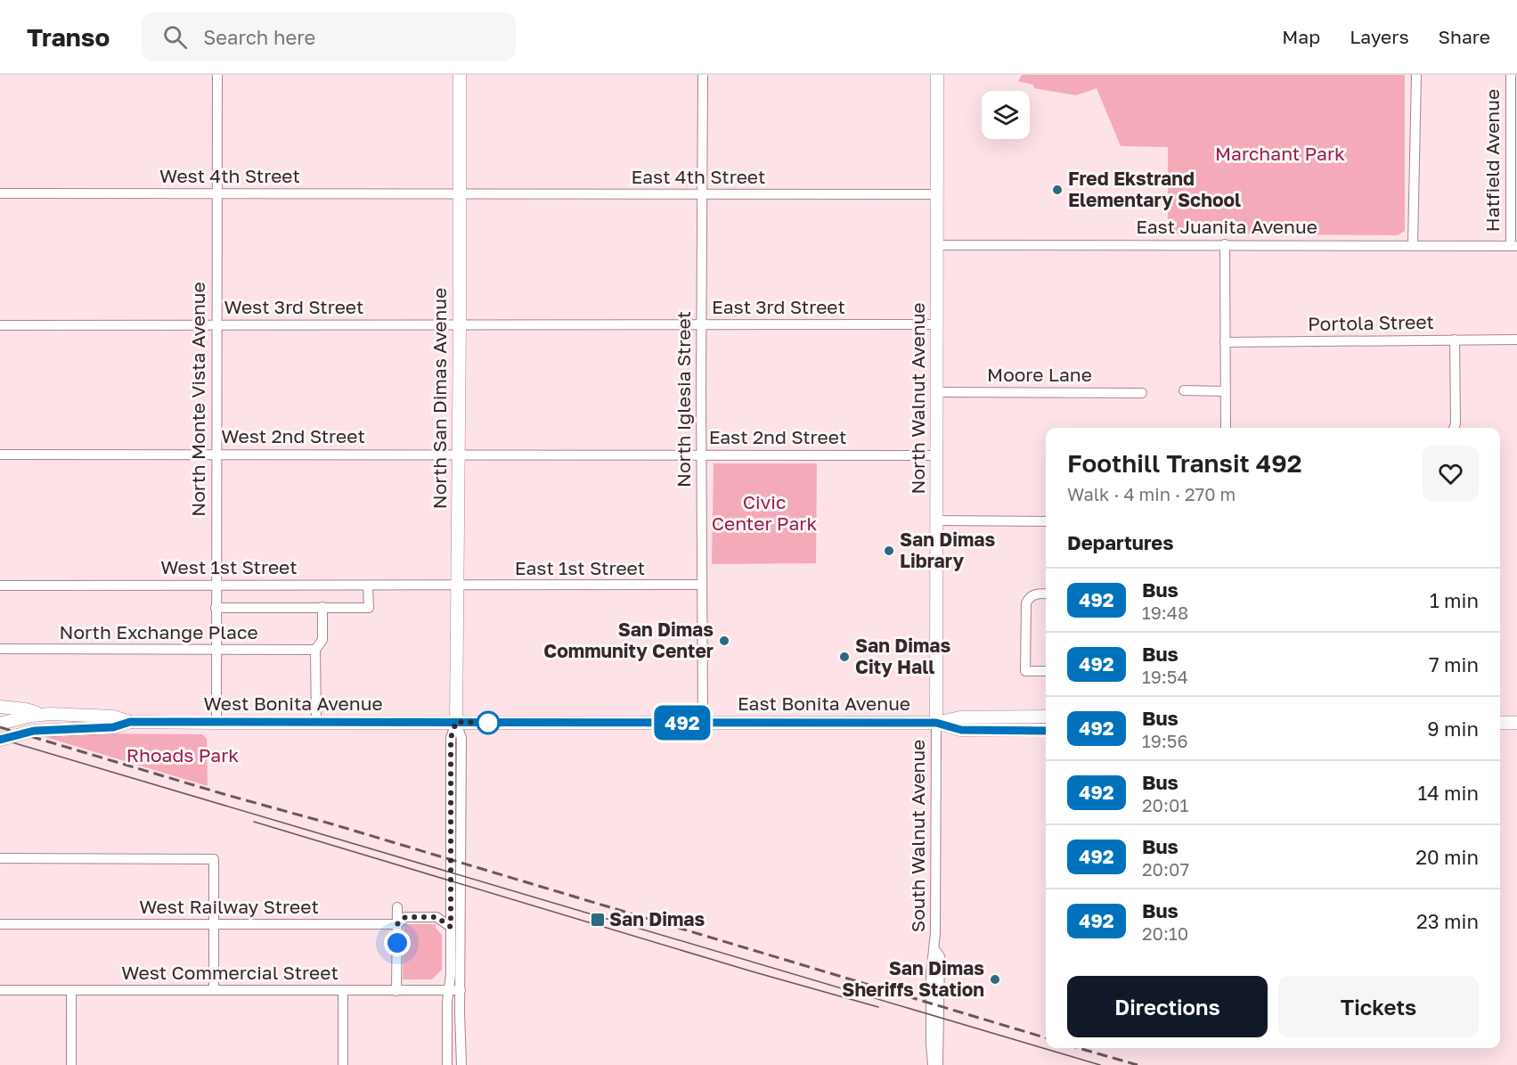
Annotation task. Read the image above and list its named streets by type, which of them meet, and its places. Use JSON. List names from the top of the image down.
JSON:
{
  "streets": {
    "main road": [
      "North San Dimas Avenue",
      "North Walnut Avenue",
      "West Bonita Avenue",
      "East Bonita Avenue"
    ],
    "street": [
      "Hatfield Avenue",
      "West 4th Street",
      "East 4th Street",
      "East Juanita Avenue",
      "West 3rd Street",
      "East 3rd Street",
      "Portola Street",
      "Moore Lane",
      "North Monte Vista Avenue",
      "North Iglesia Street",
      "West 2nd Street",
      "East 2nd Street",
      "West 1st Street",
      "East 1st Street",
      "North Exchange Place",
      "South Walnut Avenue",
      "West Railway Street",
      "West Commercial Street"
    ]
  },
  "crossings": [
    ["Hatfield Avenue", "East Juanita Avenue"],
    ["West 4th Street", "East 4th Street"],
    ["West 4th Street", "North San Dimas Avenue"],
    ["West 4th Street", "North Monte Vista Avenue"],
    ["East 4th Street", "North San Dimas Avenue"],
    ["East 4th Street", "North Walnut Avenue"],
    ["East 4th Street", "North Iglesia Street"],
    ["East Juanita Avenue", "North Walnut Avenue"],
    ["West 3rd Street", "East 3rd Street"],
    ["West 3rd Street", "North San Dimas Avenue"],
    ["West 3rd Street", "North Monte Vista Avenue"],
    ["East 3rd Street", "North San Dimas Avenue"],
    ["East 3rd Street", "North Walnut Avenue"],
    ["East 3rd Street", "North Iglesia Street"],
    ["Moore Lane", "North Walnut Avenue"],
    ["North San Dimas Avenue", "West 2nd Street"],
    ["North San Dimas Avenue", "East 2nd Street"],
    ["North San Dimas Avenue", "West 1st Street"],
    ["North San Dimas Avenue", "East 1st Street"],
    ["North San Dimas Avenue", "West Bonita Avenue"],
    ["North San Dimas Avenue", "East Bonita Avenue"],
    ["North Walnut Avenue", "East 2nd Street"],
    ["North Walnut Avenue", "East Bonita Avenue"],
    ["North Walnut Avenue", "South Walnut Avenue"],
    ["North Monte Vista Avenue", "West 2nd Street"],
    ["North Monte Vista Avenue", "West 1st Street"],
    ["North Monte Vista Avenue", "North Exchange Place"],
    ["North Monte Vista Avenue", "West Bonita Avenue"],
    ["North Iglesia Street", "East 2nd Street"],
    ["North Iglesia Street", "East 1st Street"],
    ["North Iglesia Street", "East Bonita Avenue"],
    ["West 2nd Street", "East 2nd Street"],
    ["West 1st Street", "East 1st Street"],
    ["West 1st Street", "North Exchange Place"],
    ["West Bonita Avenue", "East Bonita Avenue"],
    ["East Bonita Avenue", "South Walnut Avenue"]
  ],
  "parks": ["Marchant Park", "Civic Center Park", "Rhoads Park"],
  "places": {
    "other": [
      "Fred Ekstrand Elementary School",
      "San Dimas Library",
      "San Dimas Community Center",
      "San Dimas City Hall",
      "San Dimas Sheriffs Station"
    ],
    "transit": ["San Dimas"]
  },
  "lines": ["bus line 492"],
  "page": {
    "header": "Transo",
    "search": "Search here",
    "nav": ["Map", "Layers", "Share"],
    "on_map": "492",
    "heading": [
      ["Foothill Transit 492", "Walk · 4 min · 270 m"],
      "Departures"
    ],
    "list": [
      {
        "mark": "492",
        "name": "Bus",
        "note": "19:48",
        "value": "1 min"
      },
      {
        "mark": "492",
        "name": "Bus",
        "note": "19:54",
        "value": "7 min"
      },
      {
        "mark": "492",
        "name": "Bus",
        "note": "19:56",
        "value": "9 min"
      },
      {
        "mark": "492",
        "name": "Bus",
        "note": "20:01",
        "value": "14 min"
      },
      {
        "mark": "492",
        "name": "Bus",
        "note": "20:07",
        "value": "20 min"
      },
      {
        "mark": "492",
        "name": "Bus",
        "note": "20:10",
        "value": "23 min"
      }
    ],
    "buttons": ["Directions", "Tickets"]
  }
}
